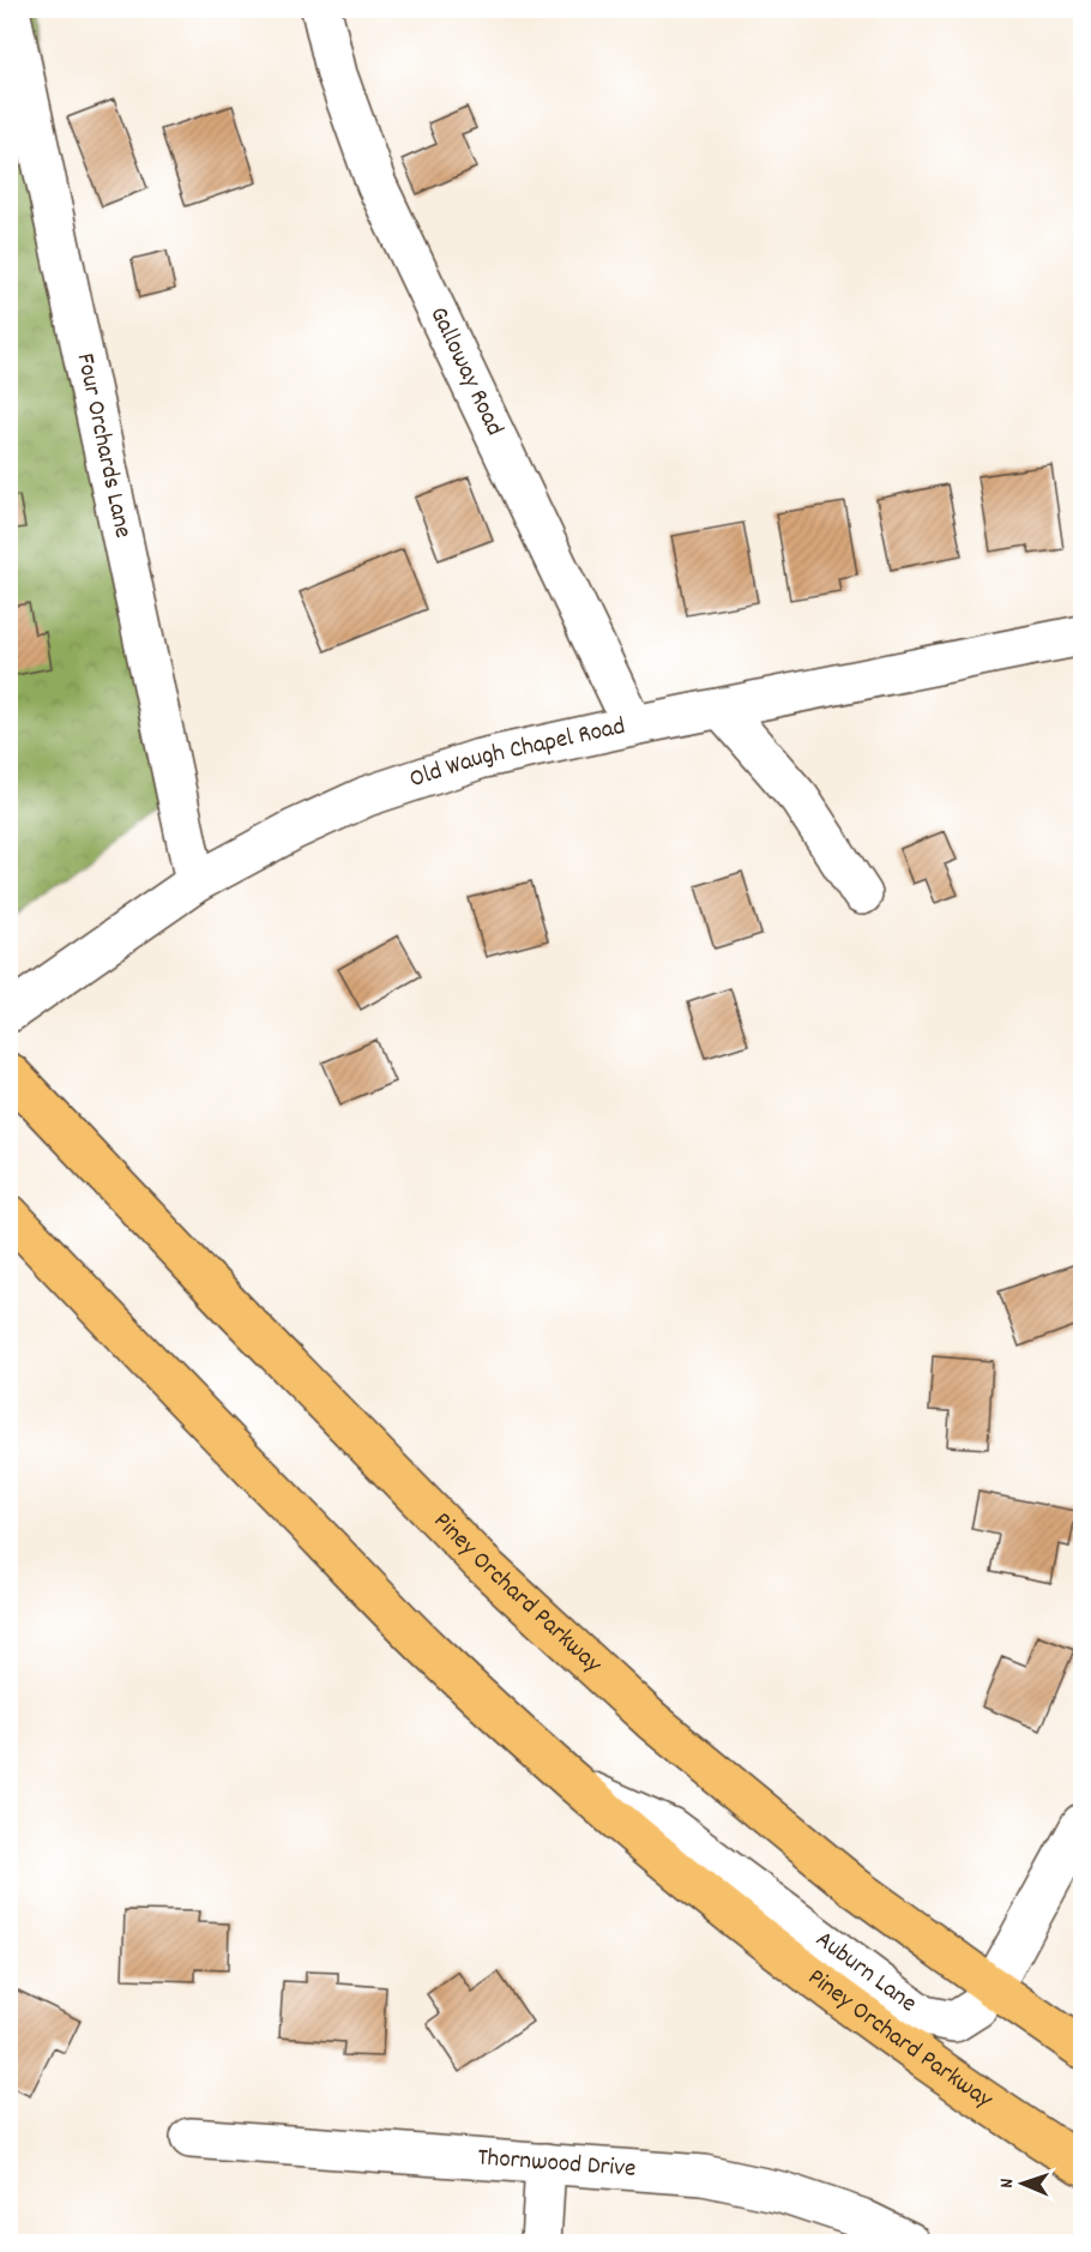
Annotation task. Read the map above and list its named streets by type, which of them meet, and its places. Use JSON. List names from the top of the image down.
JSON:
{
  "streets": {
    "main road": ["Piney Orchard Parkway"],
    "street": [
      "Galloway Road",
      "Four Orchards Lane",
      "Old Waugh Chapel Road",
      "Auburn Lane",
      "Thornwood Drive"
    ]
  },
  "crossings": [
    ["Galloway Road", "Old Waugh Chapel Road"],
    ["Four Orchards Lane", "Old Waugh Chapel Road"],
    ["Piney Orchard Parkway", "Auburn Lane"]
  ],
  "north": "left"
}
